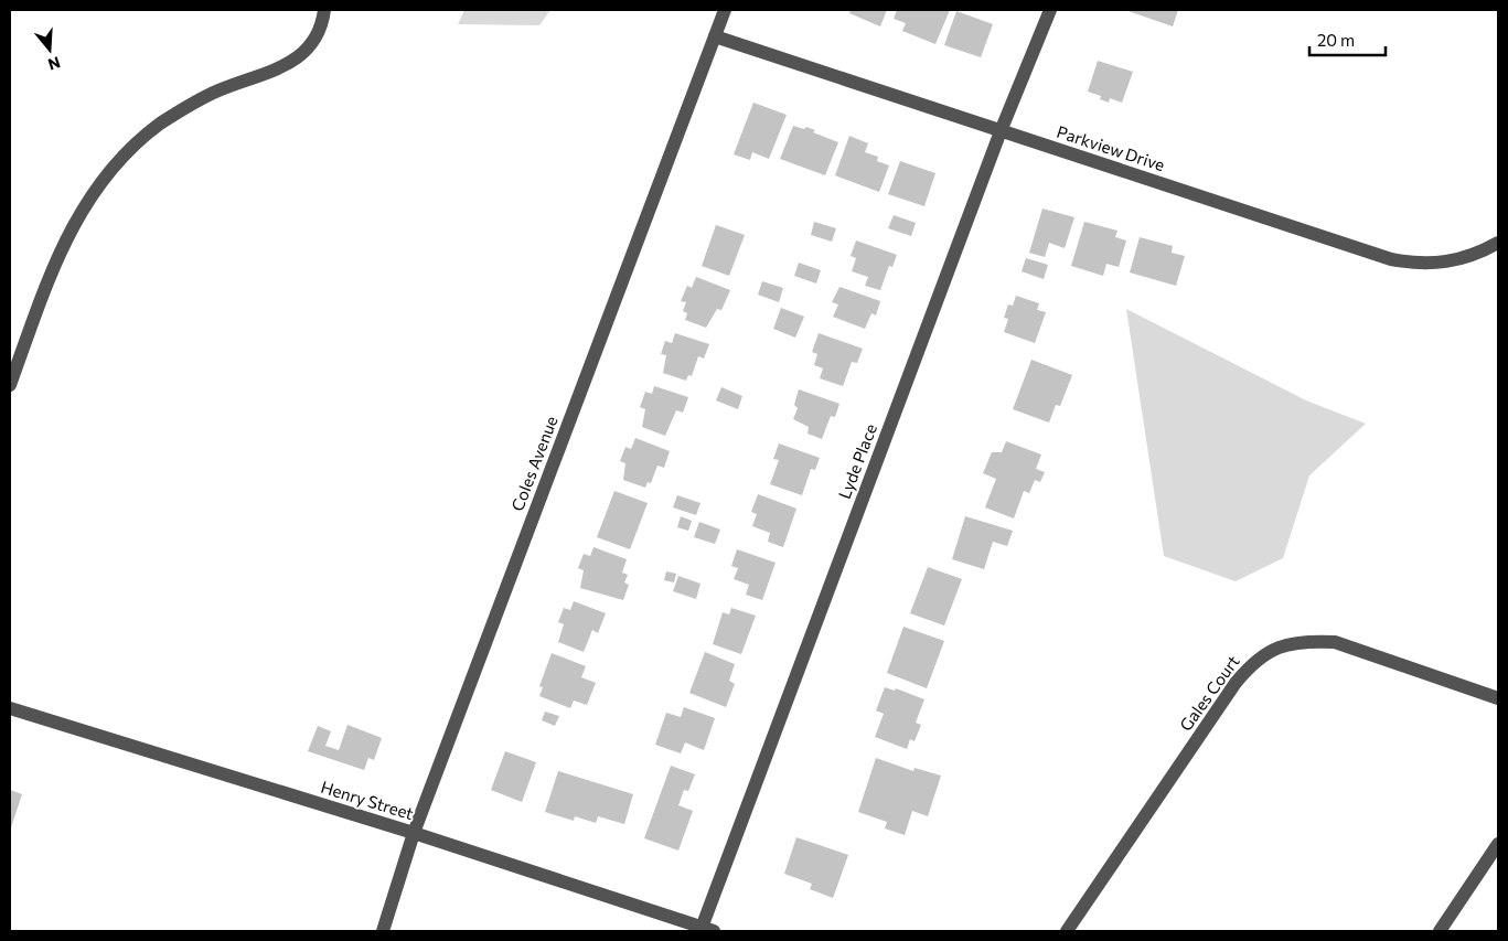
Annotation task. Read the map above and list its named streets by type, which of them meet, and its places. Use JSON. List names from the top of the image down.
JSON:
{
  "streets": {
    "street": [
      "Parkview Drive",
      "Lyde Place",
      "Coles Avenue",
      "Gales Court",
      "Henry Street"
    ]
  },
  "crossings": [
    ["Parkview Drive", "Lyde Place"],
    ["Parkview Drive", "Coles Avenue"],
    ["Lyde Place", "Henry Street"],
    ["Coles Avenue", "Henry Street"]
  ],
  "scale_bar": "20 m",
  "north": "bottom"
}
